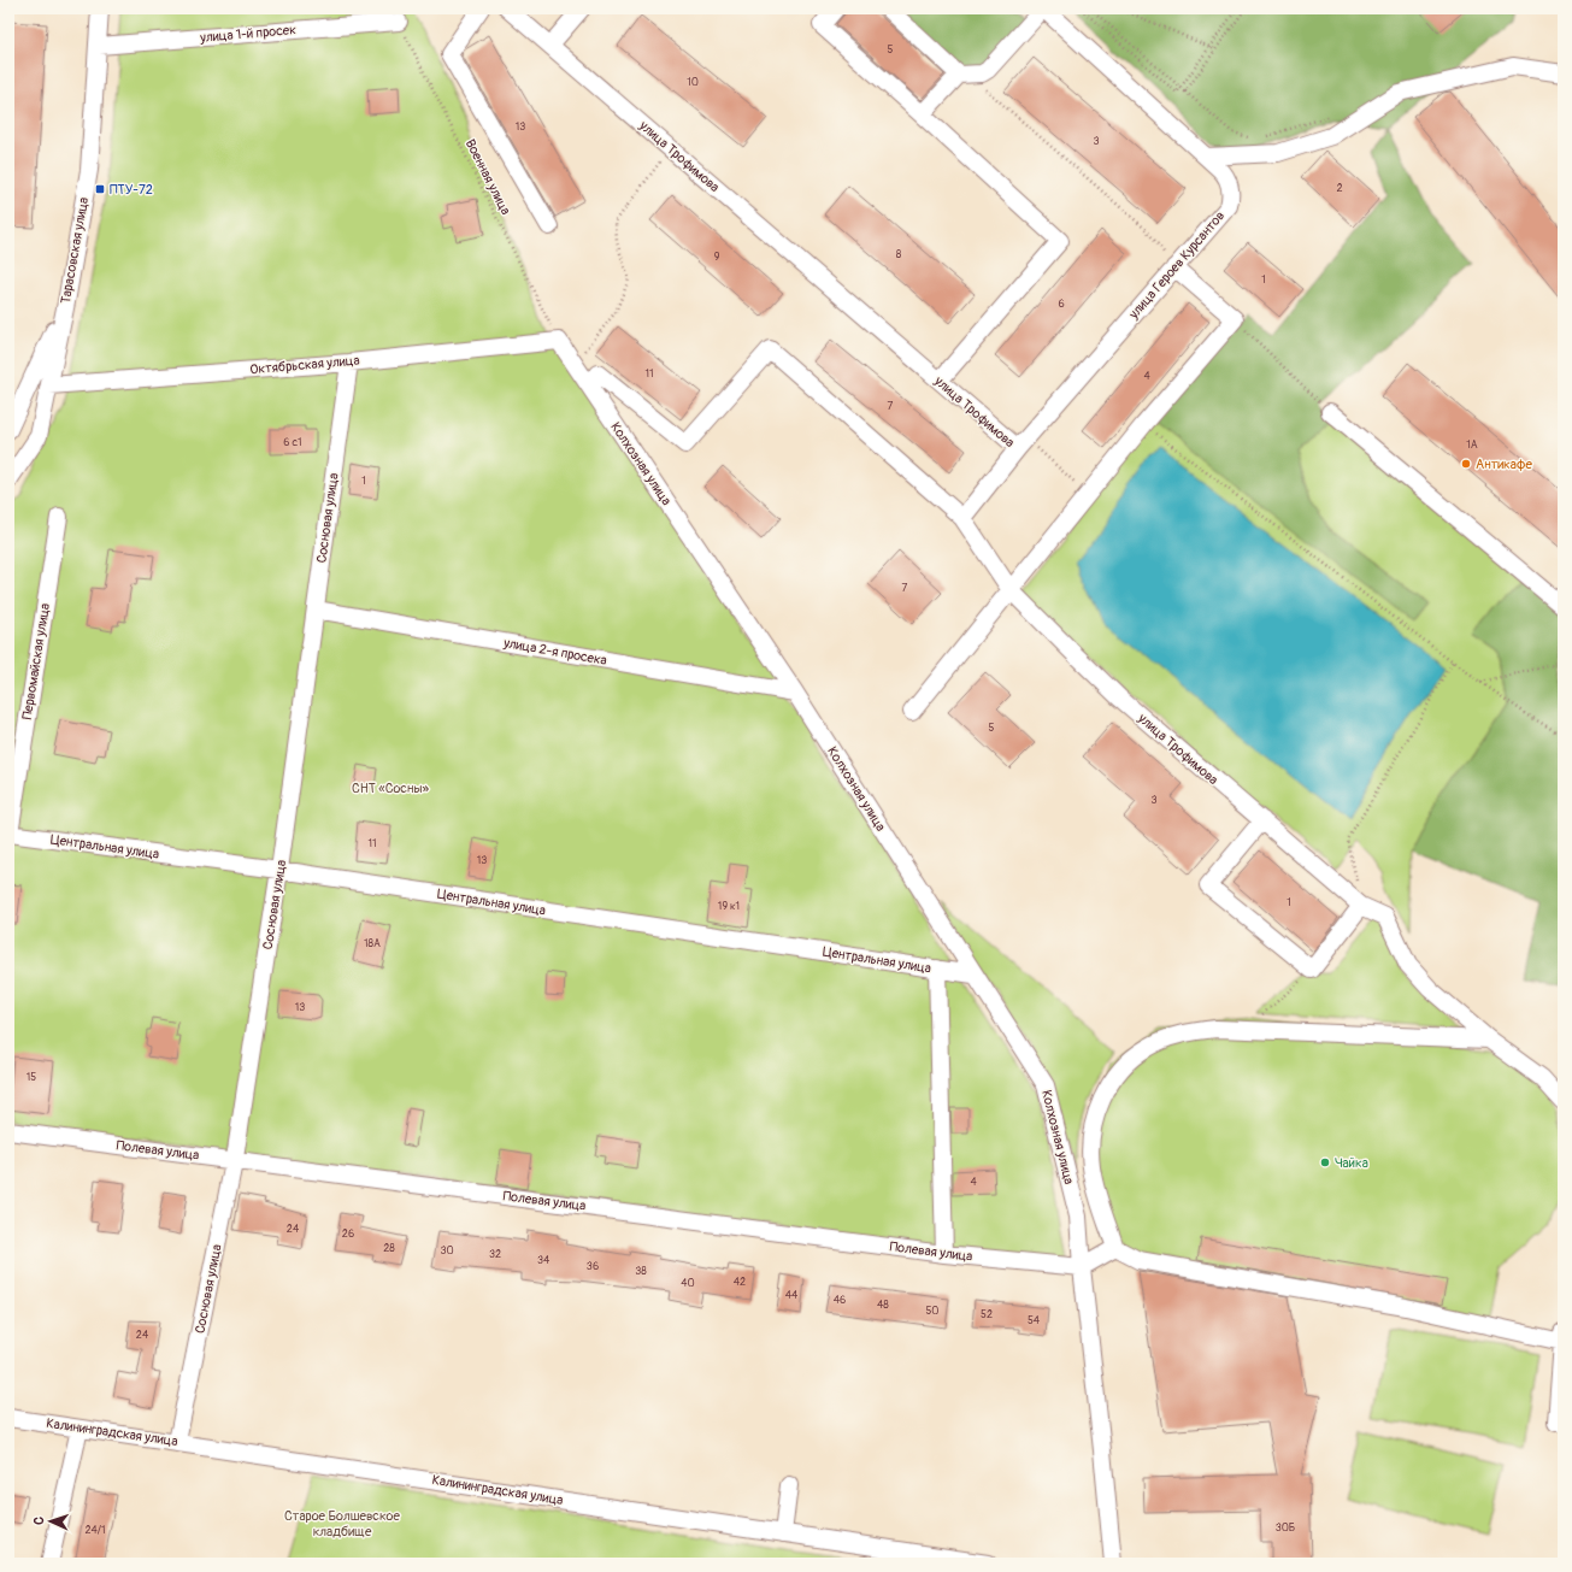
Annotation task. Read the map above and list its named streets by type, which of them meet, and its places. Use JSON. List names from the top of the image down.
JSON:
{
  "streets": {
    "street": [
      "улица 1-й просек",
      "улица Трофимова",
      "Тарасовская улица",
      "улица Героев Курсантов",
      "Октябрьская улица",
      "Колхозная улица",
      "Сосновая улица",
      "улица 2-я просека",
      "Первомайская улица",
      "Центральная улица",
      "Полевая улица",
      "Калининградская улица"
    ],
    "path": ["Военная улица"]
  },
  "crossings": [
    ["улица 1-й просек", "Военная улица"],
    ["улица 1-й просек", "Тарасовская улица"],
    ["улица Трофимова", "улица Героев Курсантов"],
    ["Военная улица", "Октябрьская улица"],
    ["Военная улица", "Колхозная улица"],
    ["Тарасовская улица", "Октябрьская улица"],
    ["Октябрьская улица", "Колхозная улица"],
    ["Октябрьская улица", "Сосновая улица"],
    ["Колхозная улица", "улица 2-я просека"],
    ["Колхозная улица", "Центральная улица"],
    ["Колхозная улица", "Полевая улица"],
    ["Сосновая улица", "улица 2-я просека"],
    ["Сосновая улица", "Центральная улица"],
    ["Сосновая улица", "Полевая улица"],
    ["Сосновая улица", "Калининградская улица"],
    ["Первомайская улица", "Центральная улица"]
  ],
  "parks": ["СНТ «Сосны»", "Старое Болшевское кладбище"],
  "places": {
    "transit": ["ПТУ-72"],
    "other": ["Антикафе", "Чайка"]
  },
  "house_numbers": [
    "5",
    "10",
    "13",
    "3",
    "2",
    "8",
    "9",
    "1",
    "6",
    "11",
    "4",
    "7",
    "6 с1",
    "1А",
    "1",
    "7",
    "5",
    "3",
    "11",
    "13",
    "1",
    "19 к1",
    "18А",
    "13",
    "15",
    "4",
    "24",
    "26",
    "28",
    "30",
    "32",
    "34",
    "36",
    "38",
    "42",
    "40",
    "44",
    "46",
    "48",
    "50",
    "52",
    "54",
    "24",
    "30Б",
    "24/1"
  ],
  "north": "left"
}
